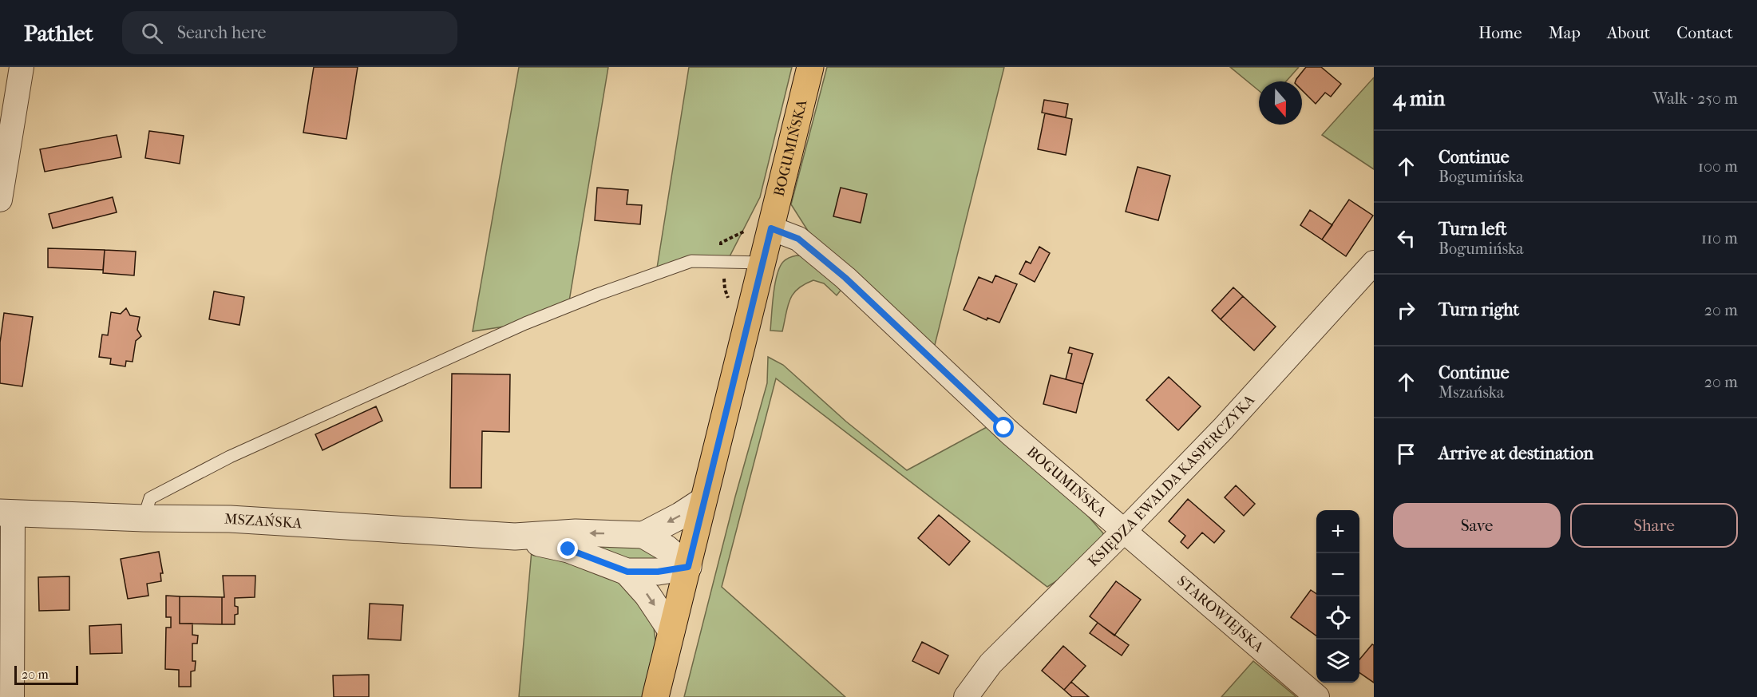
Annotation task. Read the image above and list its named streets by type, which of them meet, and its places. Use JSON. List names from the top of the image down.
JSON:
{
  "streets": {
    "main road": ["BOGUMIŃSKA"],
    "street": ["KSIĘDZA EWALDA KASPERCZYKA", "MSZAŃSKA", "STAROWIEJSKA"]
  },
  "crossings": [
    ["BOGUMIŃSKA", "KSIĘDZA EWALDA KASPERCZYKA"],
    ["BOGUMIŃSKA", "STAROWIEJSKA"],
    ["KSIĘDZA EWALDA KASPERCZYKA", "STAROWIEJSKA"]
  ],
  "scale_bar": "20 m",
  "north": "bottom",
  "page": {
    "header": "Pathlet",
    "search": "Search here",
    "nav": [
      "Home",
      "Map",
      "About",
      "Contact"
    ],
    "heading": ["4 min", "Walk · 250 m"],
    "list": [
      ["Continue", "Bogumińska", "100 m"],
      ["Turn left", "Bogumińska", "110 m"],
      ["Turn right", "20 m"],
      ["Continue", "Mszańska", "20 m"],
      "Arrive at destination"
    ],
    "buttons": ["Save", "Share"],
    "map_buttons": ["+", "−"],
    "scale": "20 m"
  }
}
